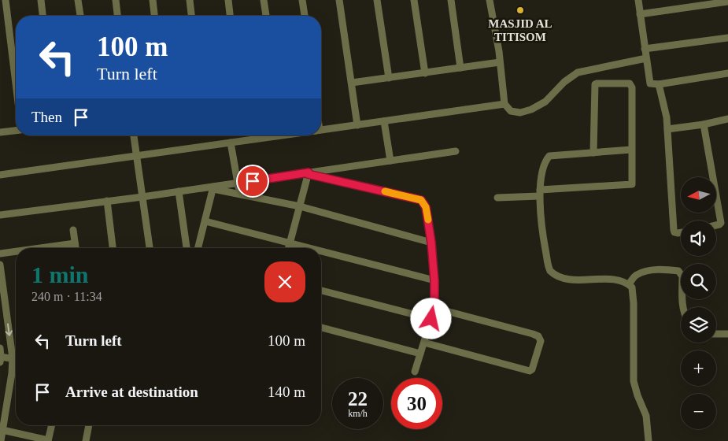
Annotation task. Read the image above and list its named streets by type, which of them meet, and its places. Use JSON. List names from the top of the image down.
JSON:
{
  "places": ["MASJID AL TITISOM"],
  "north": "left",
  "page": {
    "turn": ["100 m", "Turn left"],
    "then": "Then",
    "map_buttons": ["+", "−"],
    "heading": ["1 min", "240 m · 11:34"],
    "list": [
      {
        "name": "Turn left",
        "value": "100 m"
      },
      {
        "name": "Arrive at destination",
        "value": "140 m"
      }
    ],
    "speed": "22 km/h",
    "limit": "30"
  }
}
